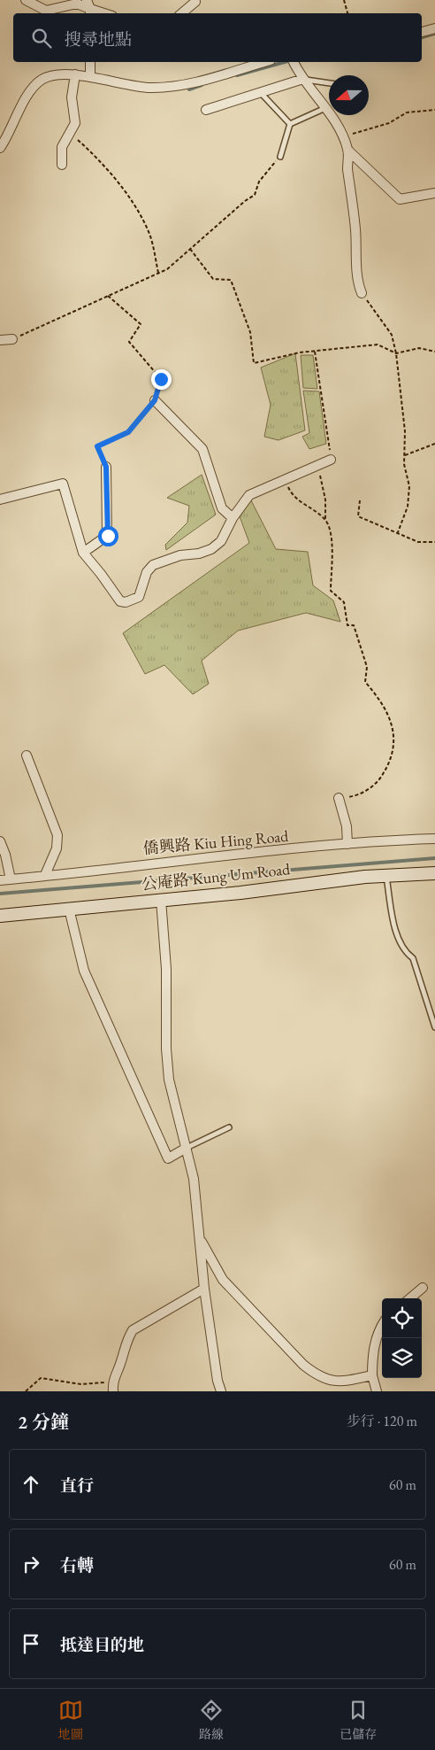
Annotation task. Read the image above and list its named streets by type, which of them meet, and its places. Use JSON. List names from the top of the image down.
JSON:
{
  "streets": {
    "street": ["僑興路 Kiu Hing Road", "公庵路 Kung Um Road"]
  },
  "north": "left",
  "page": {
    "search": "搜尋地點",
    "heading": ["2 分鐘", "步行 · 120 m"],
    "list": [
      ["直行", "60 m"],
      ["右轉", "60 m"],
      "抵達目的地"
    ],
    "nav": ["地圖", "路線", "已儲存"]
  }
}
